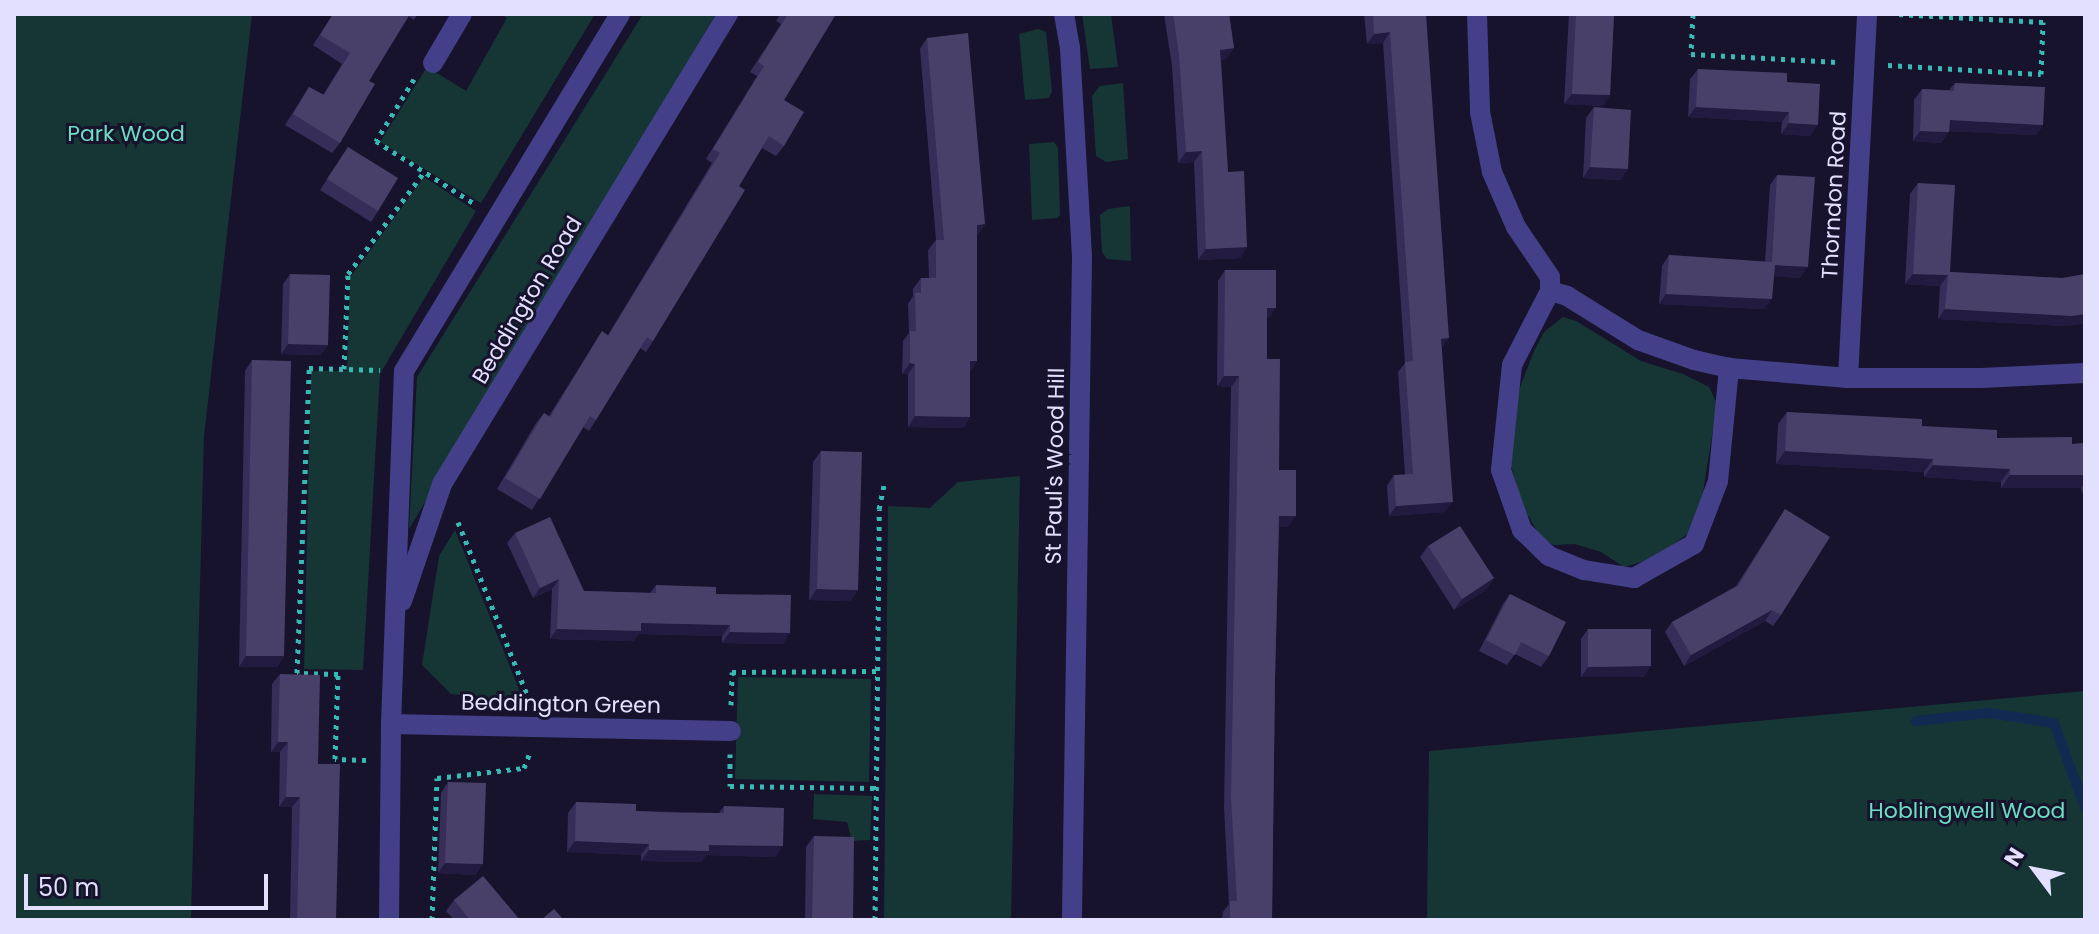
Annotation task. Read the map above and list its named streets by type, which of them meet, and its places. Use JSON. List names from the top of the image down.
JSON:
{
  "streets": {
    "street": [
      "Thorndon Road",
      "Beddington Road",
      "St Paul's Wood Hill",
      "Beddington Green"
    ]
  },
  "crossings": [
    ["Beddington Road", "Beddington Green"]
  ],
  "parks": ["Park Wood", "Hoblingwell Wood"],
  "scale_bar": "50 m",
  "north": "top left"
}
